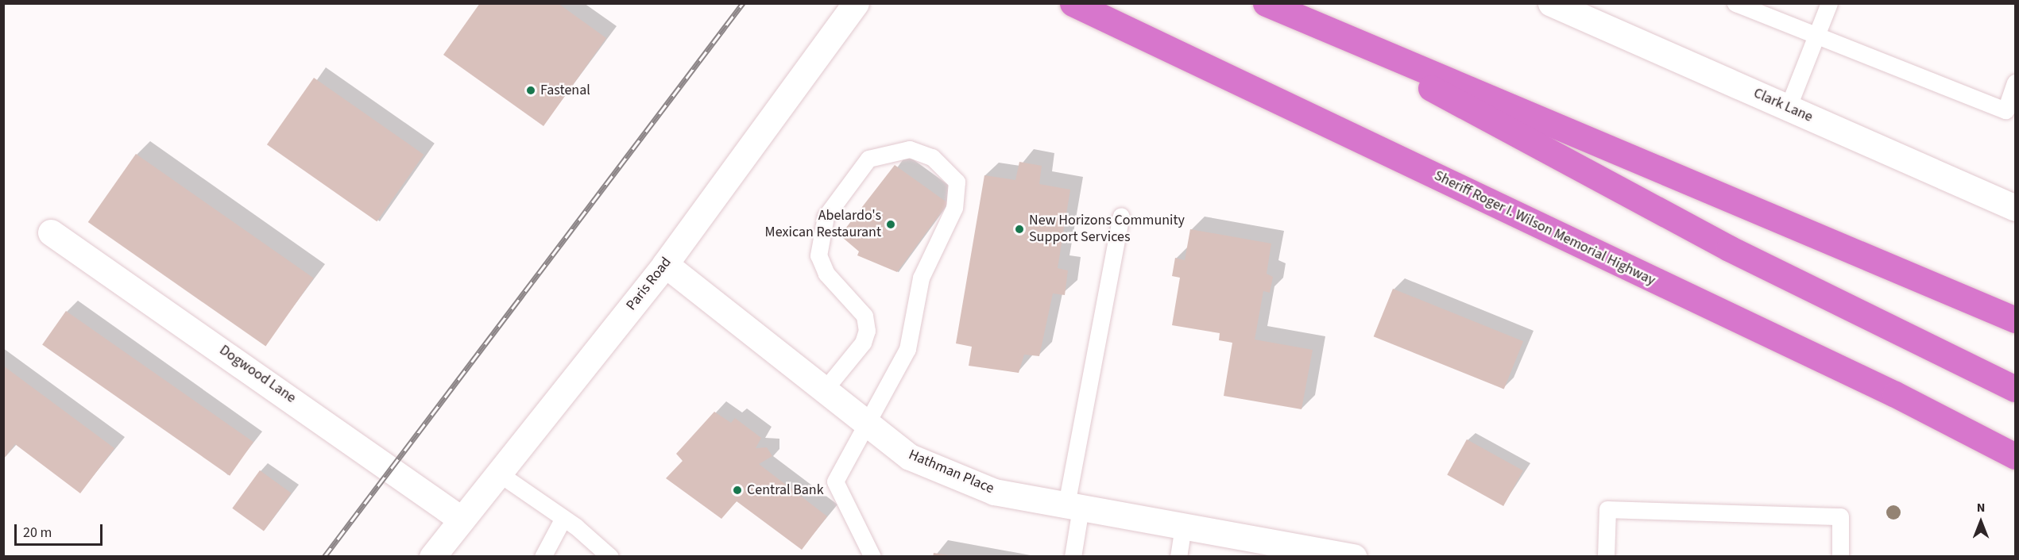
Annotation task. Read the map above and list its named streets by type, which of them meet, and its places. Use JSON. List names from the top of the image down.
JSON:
{
  "streets": {
    "highway": ["Sheriff Roger I. Wilson Memorial Highway"],
    "street": [
      "Clark Lane",
      "Paris Road",
      "Dogwood Lane",
      "Hathman Place"
    ]
  },
  "crossings": [
    ["Paris Road", "Dogwood Lane"],
    ["Paris Road", "Hathman Place"]
  ],
  "places": [
    "Fastenal",
    "Abelardo's Mexican Restaurant",
    "New Horizons Community Support Services",
    "Central Bank"
  ],
  "scale_bar": "20 m",
  "north": "top"
}
